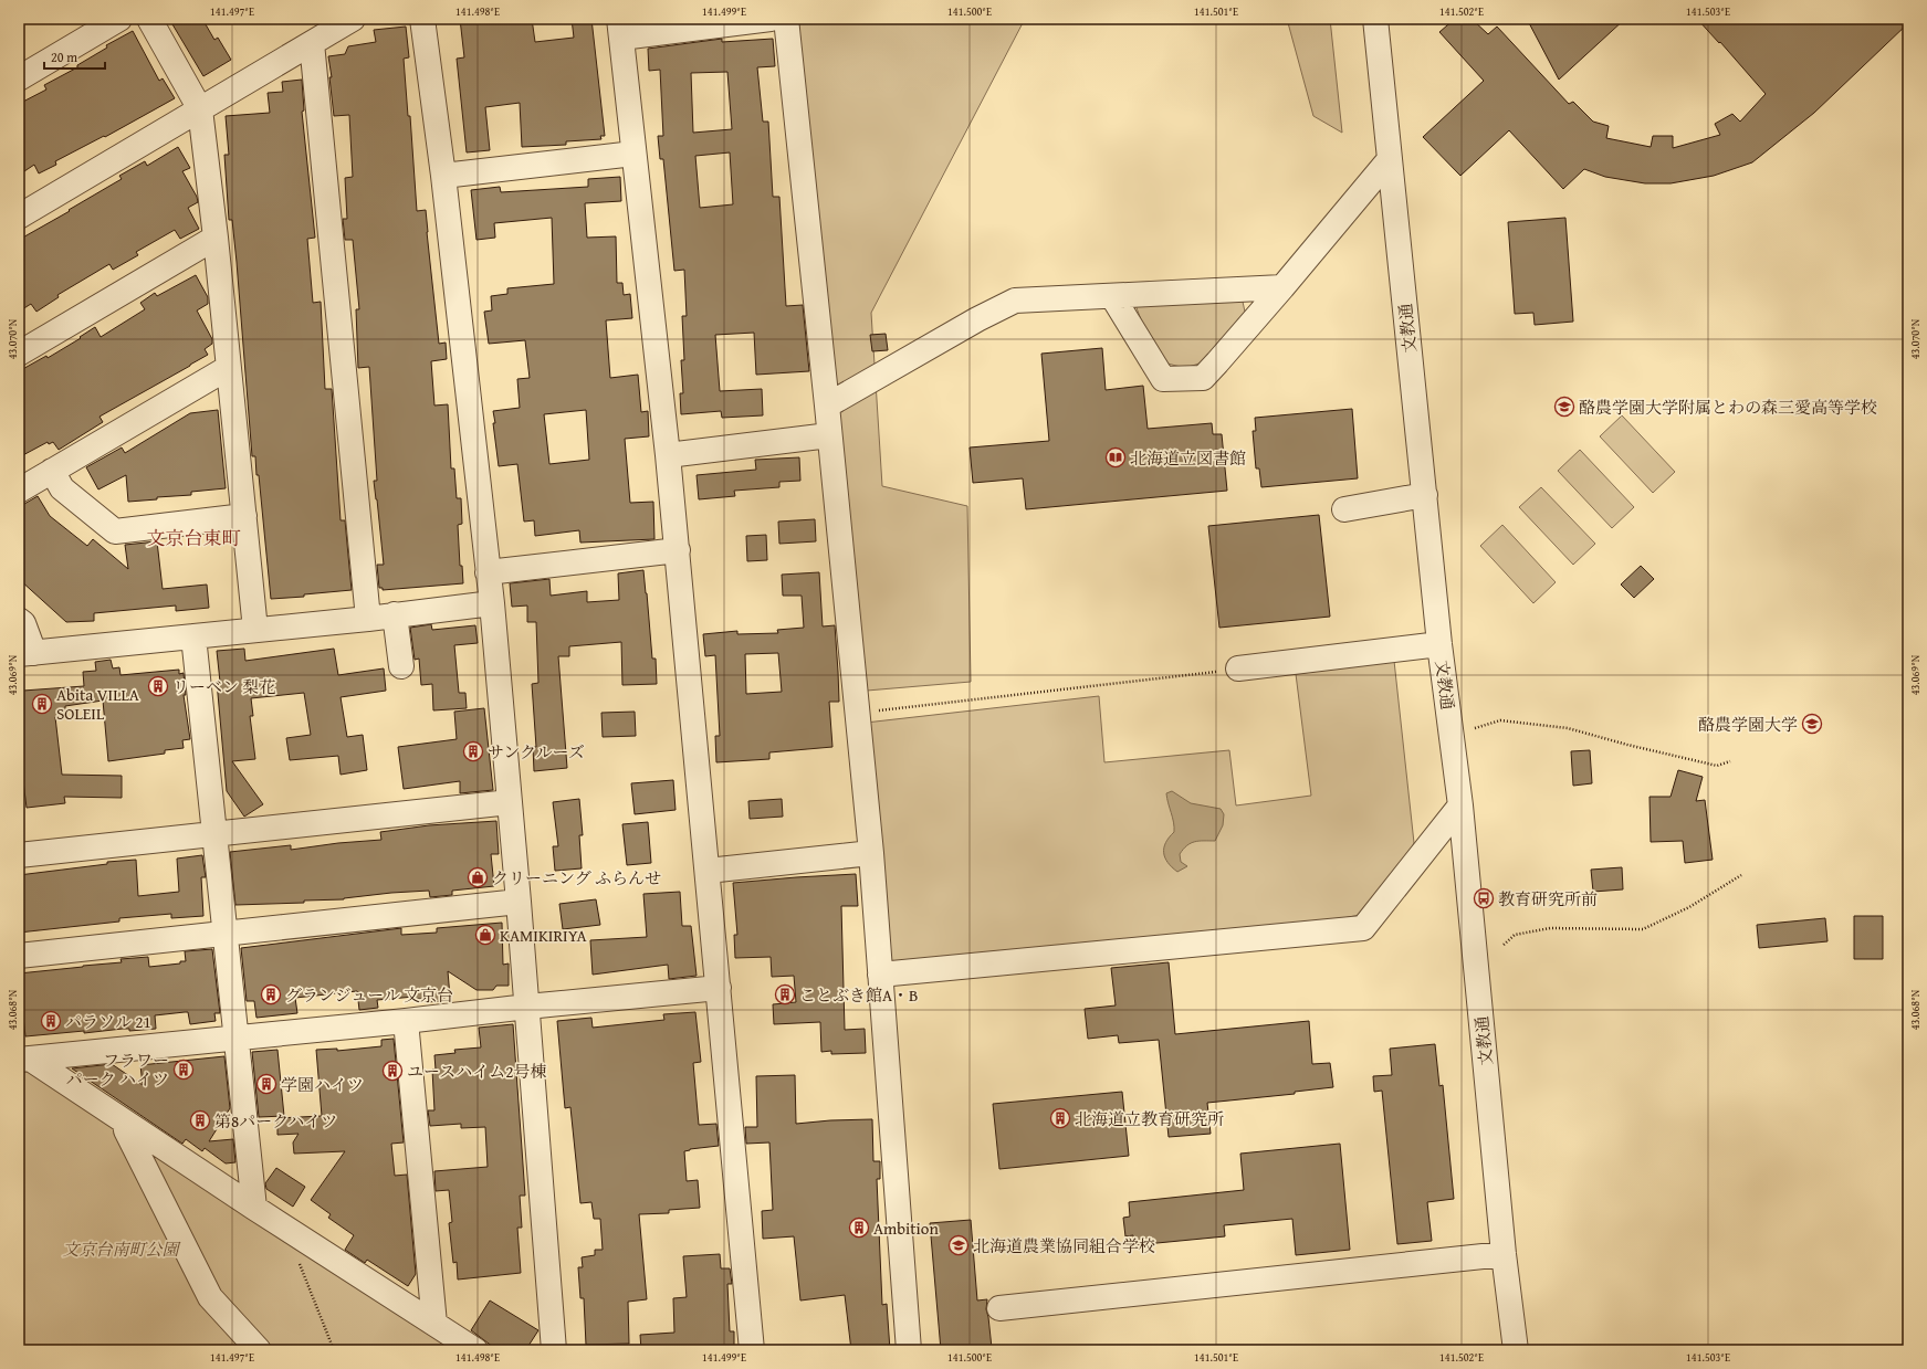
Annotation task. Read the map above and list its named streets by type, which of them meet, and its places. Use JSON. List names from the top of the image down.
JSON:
{
  "streets": {
    "street": ["文教通"]
  },
  "districts": ["文京台東町"],
  "parks": ["文京台南町公園"],
  "places": {
    "school or university": ["酪農学園大学附属とわの森三愛高等学校", "酪農学園大学", "北海道農業協同組合学校"],
    "library": ["北海道立図書館"],
    "building": [
      "リーベン 梨花",
      "Abita VILLA SOLEIL",
      "サンクルーズ",
      "グランジュール 文京台",
      "ことぶき館A・B",
      "パラソル 21",
      "フラワー パーク ハイツ",
      "ユースハイム2号棟",
      "学園ハイツ",
      "北海道立教育研究所",
      "第8パークハイツ",
      "Ambition"
    ],
    "shop": ["クリーニング ふらんせ", "KAMIKIRIYA"],
    "bus stop": ["教育研究所前"]
  },
  "scale_bar": "20 m",
  "coordinates": [
    "141.497°E",
    "141.498°E",
    "141.499°E",
    "141.500°E",
    "141.501°E",
    "141.502°E",
    "141.503°E",
    "43.070°N",
    "43.069°N",
    "43.068°N"
  ]
}
